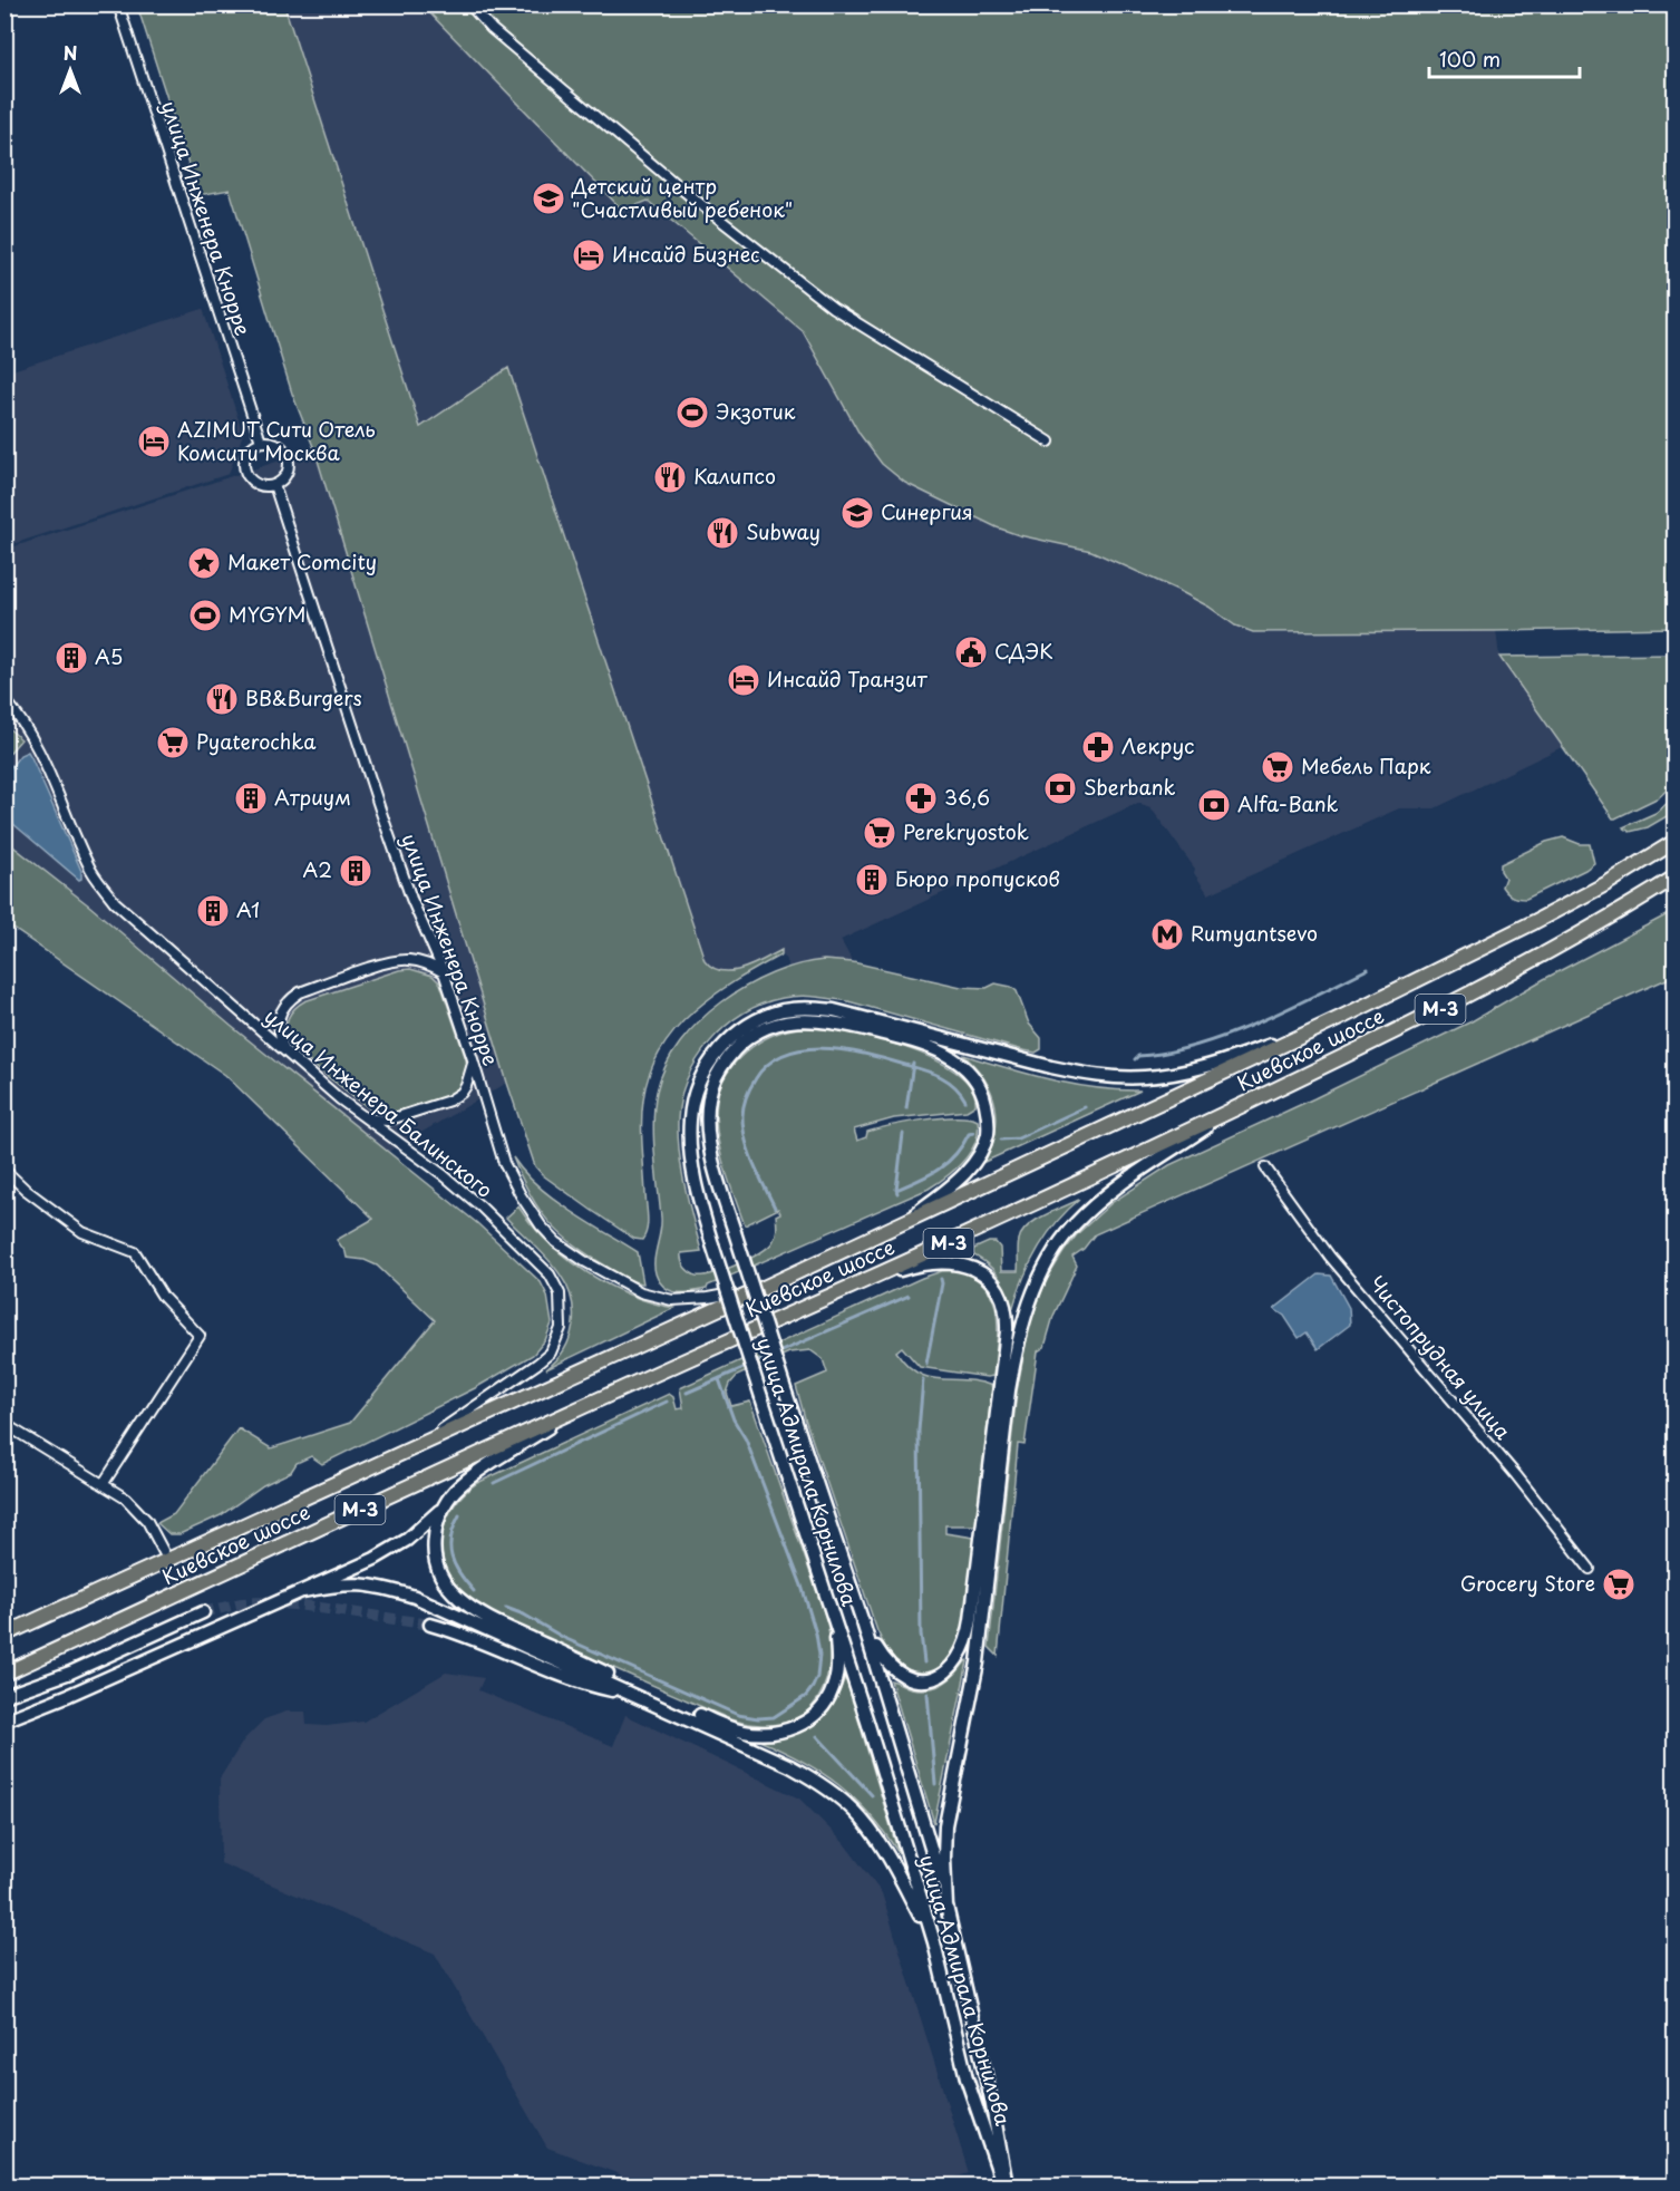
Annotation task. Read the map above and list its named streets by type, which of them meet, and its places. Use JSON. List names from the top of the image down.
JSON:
{
  "streets": {
    "highway": ["М-3", "Киевское шоссе"],
    "main road": ["улица Адмирала Корнилова"],
    "street": ["улица Инженера Кнорре", "улица Инженера Балинского", "Чистопрудная улица"]
  },
  "crossings": [
    ["улица Инженера Кнорре", "Киевское шоссе"],
    ["улица Инженера Кнорре", "улица Инженера Балинского"],
    ["Киевское шоссе", "улица Инженера Балинского"],
    ["Киевское шоссе", "улица Адмирала Корнилова"]
  ],
  "places": {
    "school or university": ["Детский центр \"Счастливый ребенок\"", "Синергия"],
    "hotel": ["Инсайд Бизнес", "AZIMUT Сити Отель Комсити Москва", "Инсайд Транзит"],
    "sports": ["Экзотик", "MYGYM"],
    "restaurant": ["Калипсо", "Subway", "BB&Burgers"],
    "place": ["Макет Comcity"],
    "public building": ["СДЭК"],
    "building": [
      "А5",
      "Атриум",
      "А2",
      "Бюро пропусков",
      "А1"
    ],
    "supermarket": [
      "Pyaterochka",
      "Мебель Парк",
      "Perekryostok",
      "Grocery Store"
    ],
    "pharmacy": ["Лекрус", "36,6"],
    "bank": ["Sberbank", "Alfa-Bank"],
    "metro station": ["Rumyantsevo"]
  },
  "scale_bar": "100 m",
  "north": "top"
}
